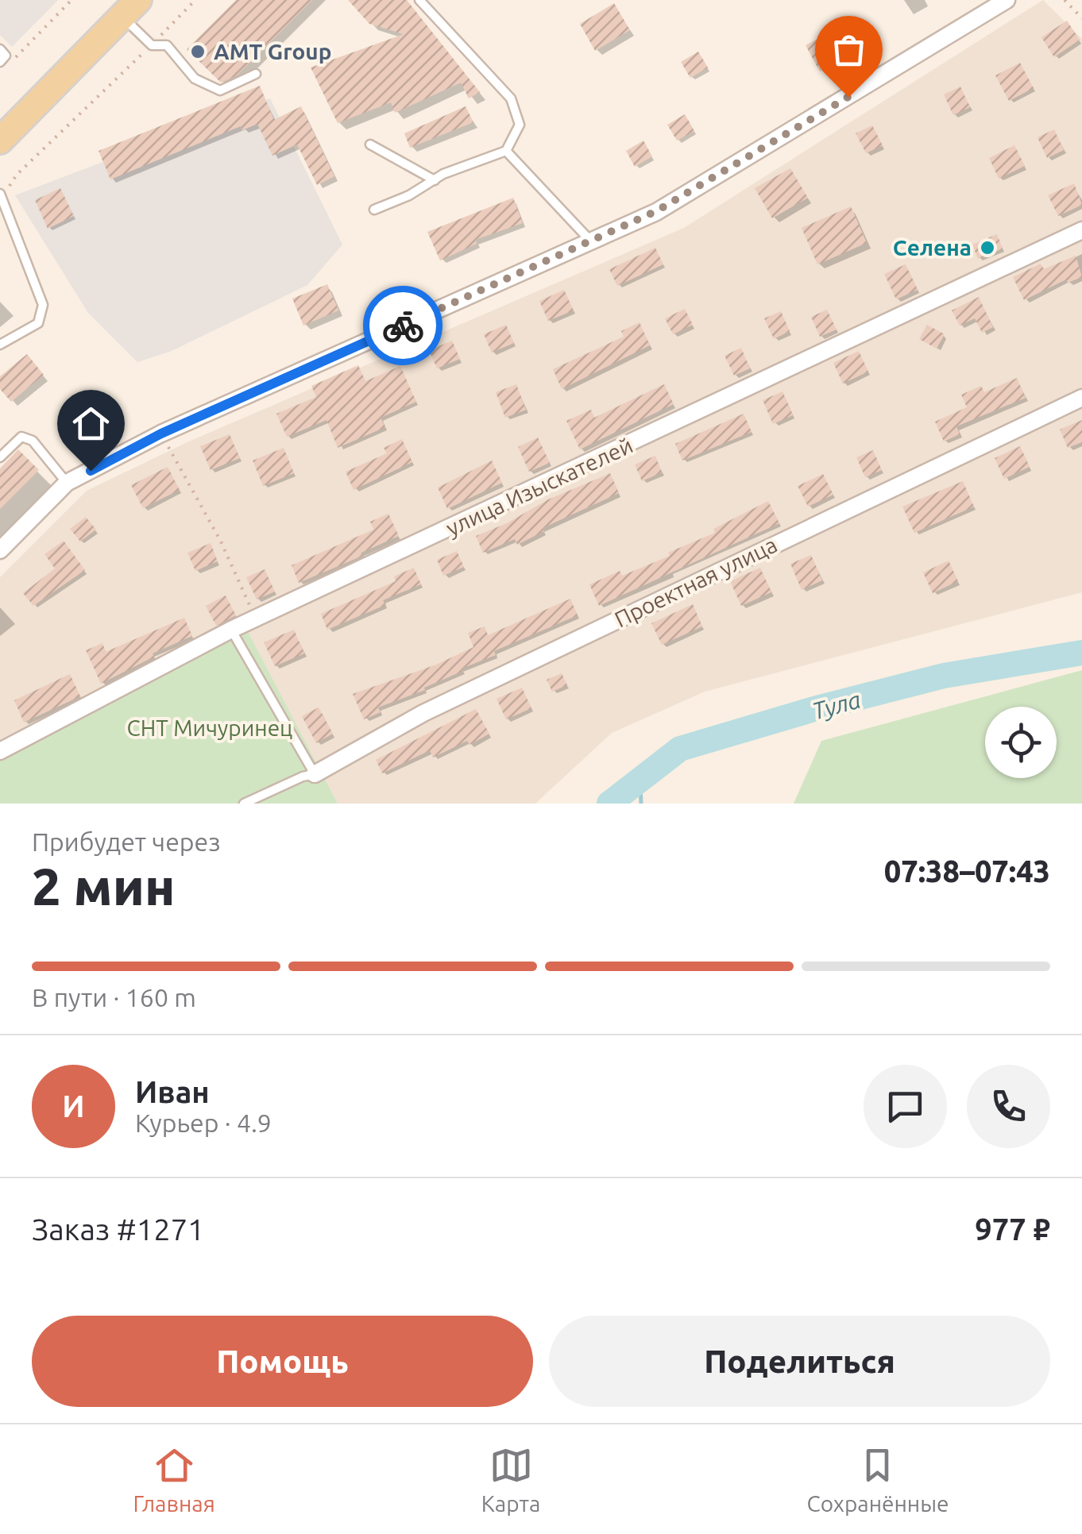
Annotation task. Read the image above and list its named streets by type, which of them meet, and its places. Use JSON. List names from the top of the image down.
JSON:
{
  "streets": {
    "street": ["улица Изыскателей", "Проектная улица"]
  },
  "water": ["Тула"],
  "parks": ["СНТ Мичуринец"],
  "places": ["АМТ Group", "Селена"],
  "page": {
    "heading": ["2 мин", "Прибудет через", "07:38–07:43"],
    "panel": [
      "Иван",
      "Курьер · 4.9",
      "Заказ #1271",
      "977 ₽"
    ],
    "bar": "В пути · 160 m",
    "round": "И",
    "buttons": ["Помощь", "Поделиться"],
    "tabs": ["Главная", "Карта", "Сохранённые"]
  }
}
